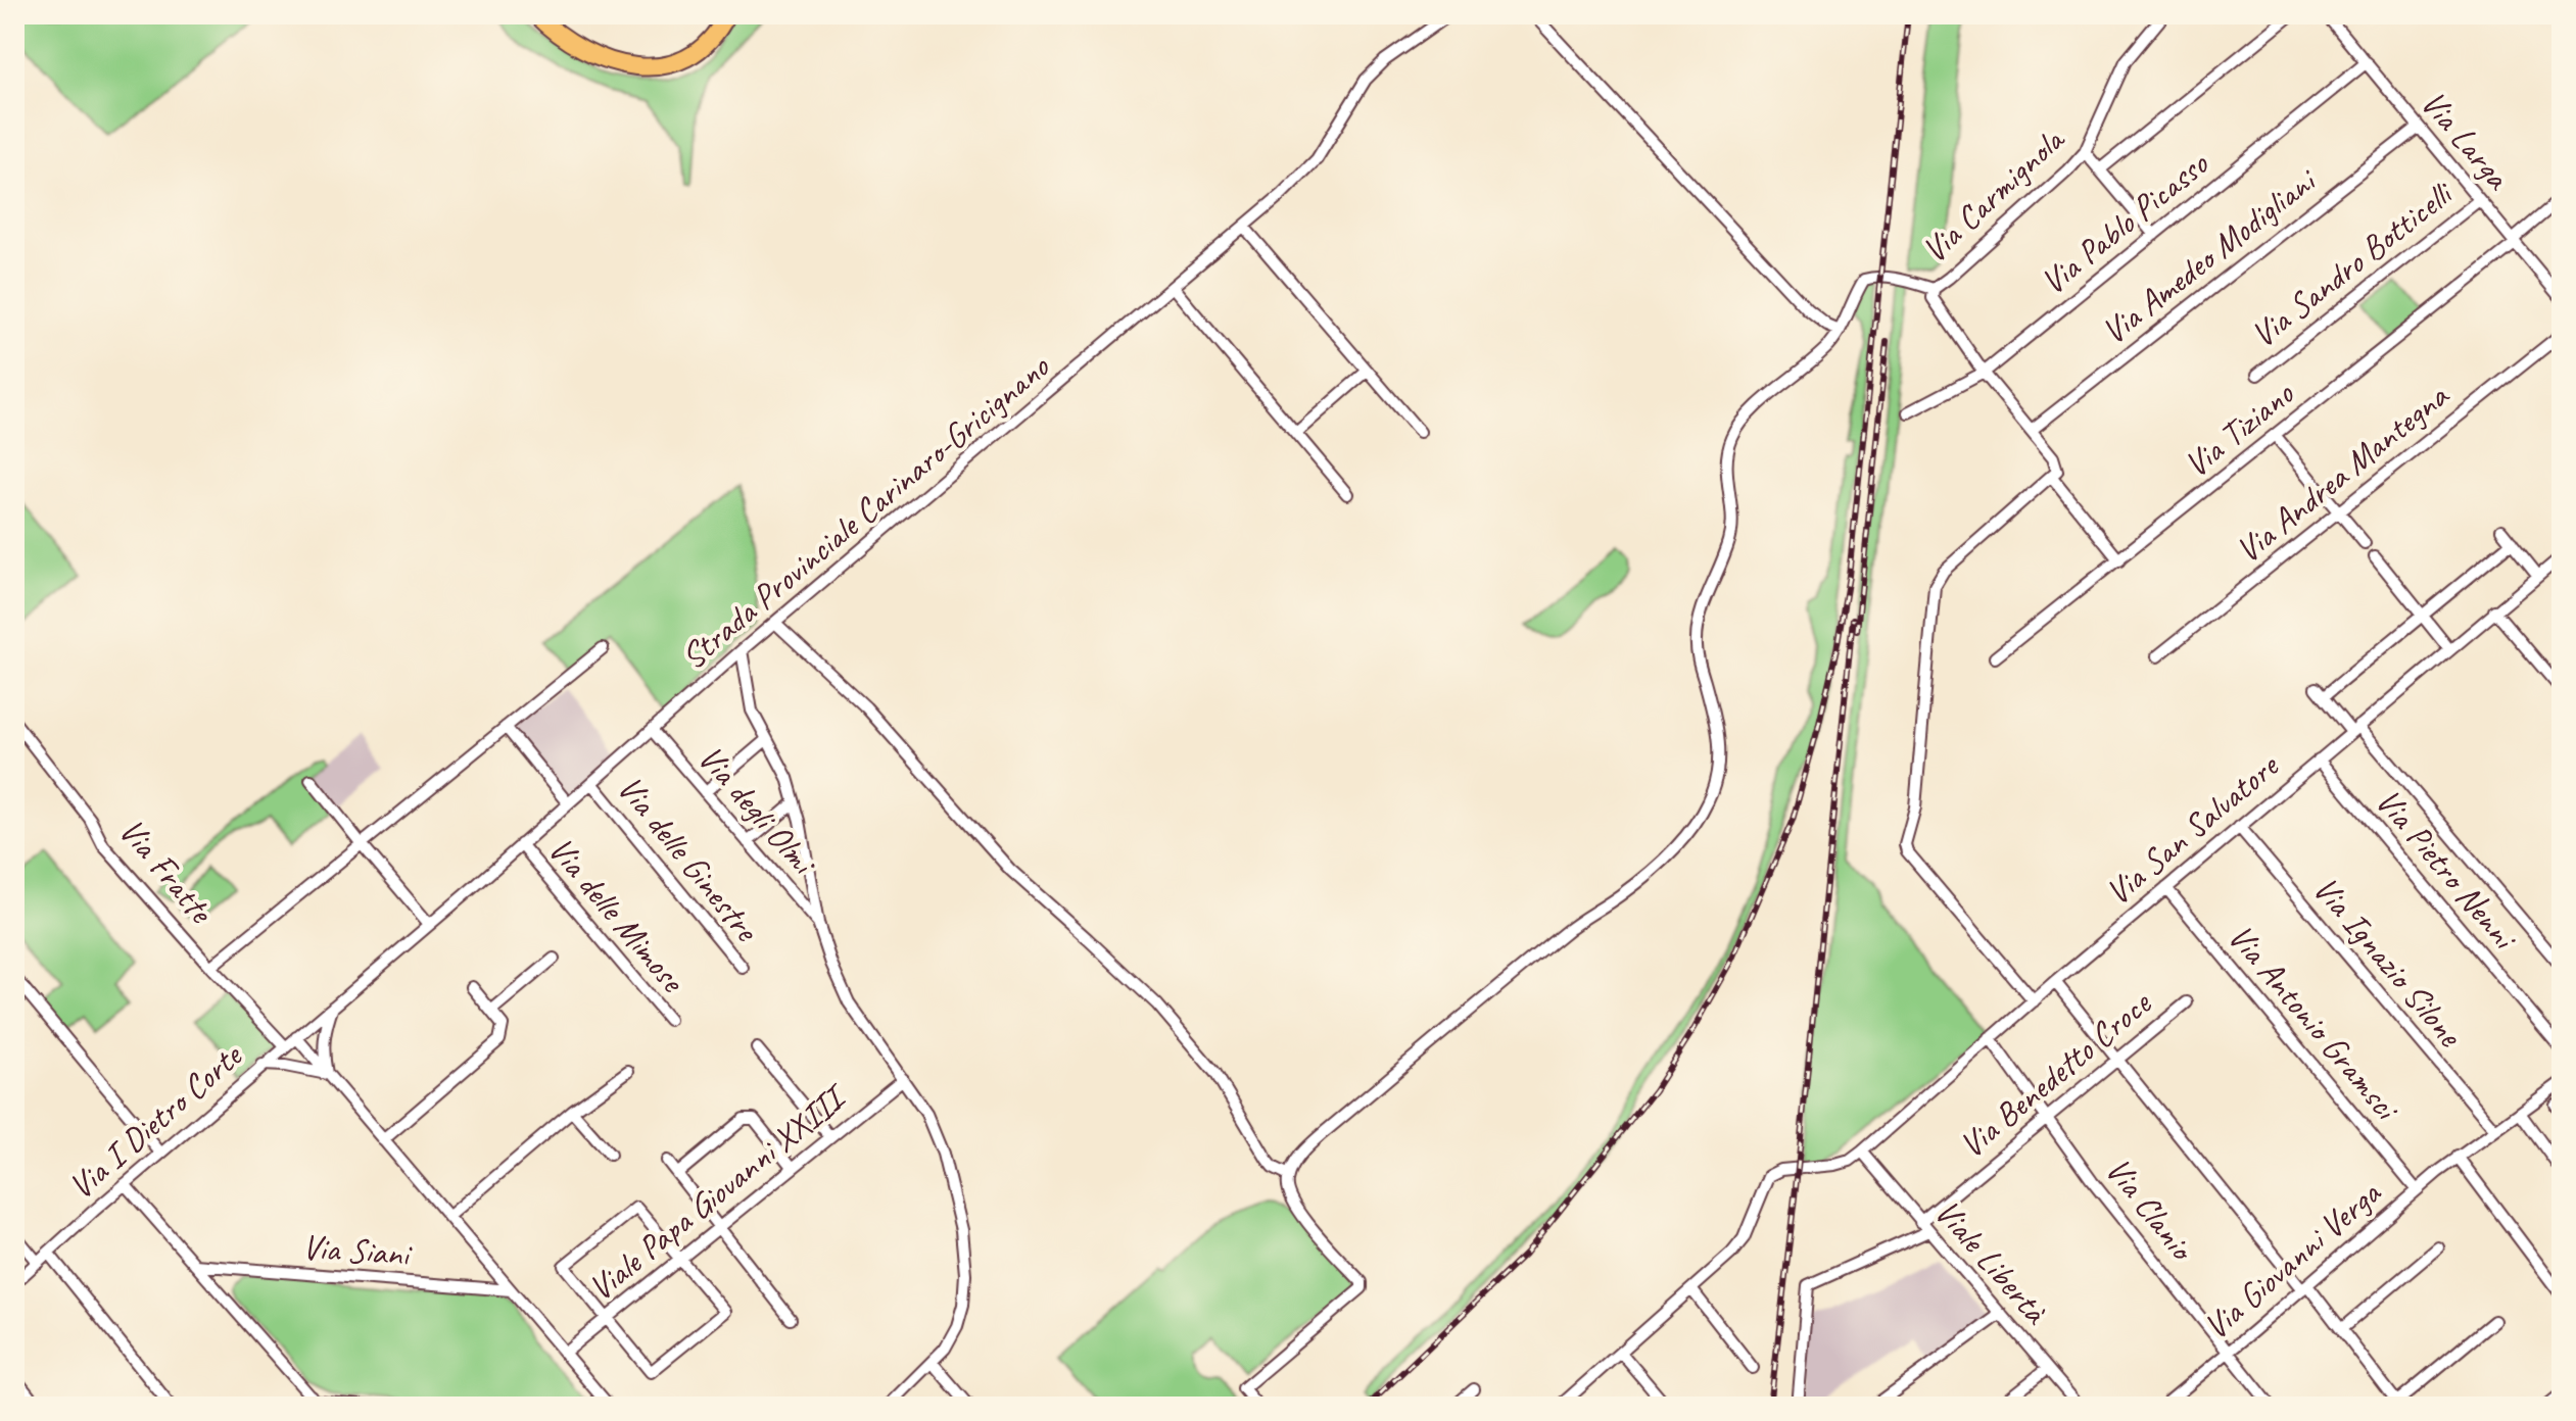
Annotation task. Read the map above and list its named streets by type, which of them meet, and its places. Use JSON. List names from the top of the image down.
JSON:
{
  "streets": {
    "street": [
      "Via Larga",
      "Via Carmignola",
      "Via Pablo Picasso",
      "Via Amedeo Modigliani",
      "Via Sandro Botticelli",
      "Via Tiziano",
      "Via Andrea Mantegna",
      "Strada Provinciale Carinaro-Gricignano",
      "Via degli Olmi",
      "Via San Salvatore",
      "Via delle Ginestre",
      "Via Pietro Nenni",
      "Via Fratte",
      "Via delle Mimose",
      "Via Ignazio Silone",
      "Via Antonio Gramsci",
      "Via Benedetto Croce",
      "Via I Dietro Corte",
      "Viale Papa Giovanni XXIII",
      "Via Clanio",
      "Via Siani",
      "Via Giovanni Verga",
      "Viale Libertà"
    ]
  },
  "crossings": [
    ["Via Larga", "Via Pablo Picasso"],
    ["Via Larga", "Via Amedeo Modigliani"],
    ["Via Larga", "Via Sandro Botticelli"],
    ["Via Larga", "Via Tiziano"],
    ["Strada Provinciale Carinaro-Gricignano", "Via degli Olmi"],
    ["Strada Provinciale Carinaro-Gricignano", "Via delle Ginestre"],
    ["Strada Provinciale Carinaro-Gricignano", "Via delle Mimose"],
    ["Strada Provinciale Carinaro-Gricignano", "Via I Dietro Corte"],
    ["Via San Salvatore", "Via Pietro Nenni"],
    ["Via San Salvatore", "Via Ignazio Silone"],
    ["Via San Salvatore", "Via Antonio Gramsci"],
    ["Via San Salvatore", "Via Clanio"],
    ["Via San Salvatore", "Viale Libertà"],
    ["Via Fratte", "Via I Dietro Corte"],
    ["Via Ignazio Silone", "Via Giovanni Verga"],
    ["Via Antonio Gramsci", "Via Giovanni Verga"],
    ["Via Benedetto Croce", "Via Clanio"],
    ["Via Benedetto Croce", "Viale Libertà"],
    ["Via Clanio", "Via Giovanni Verga"]
  ]
}
